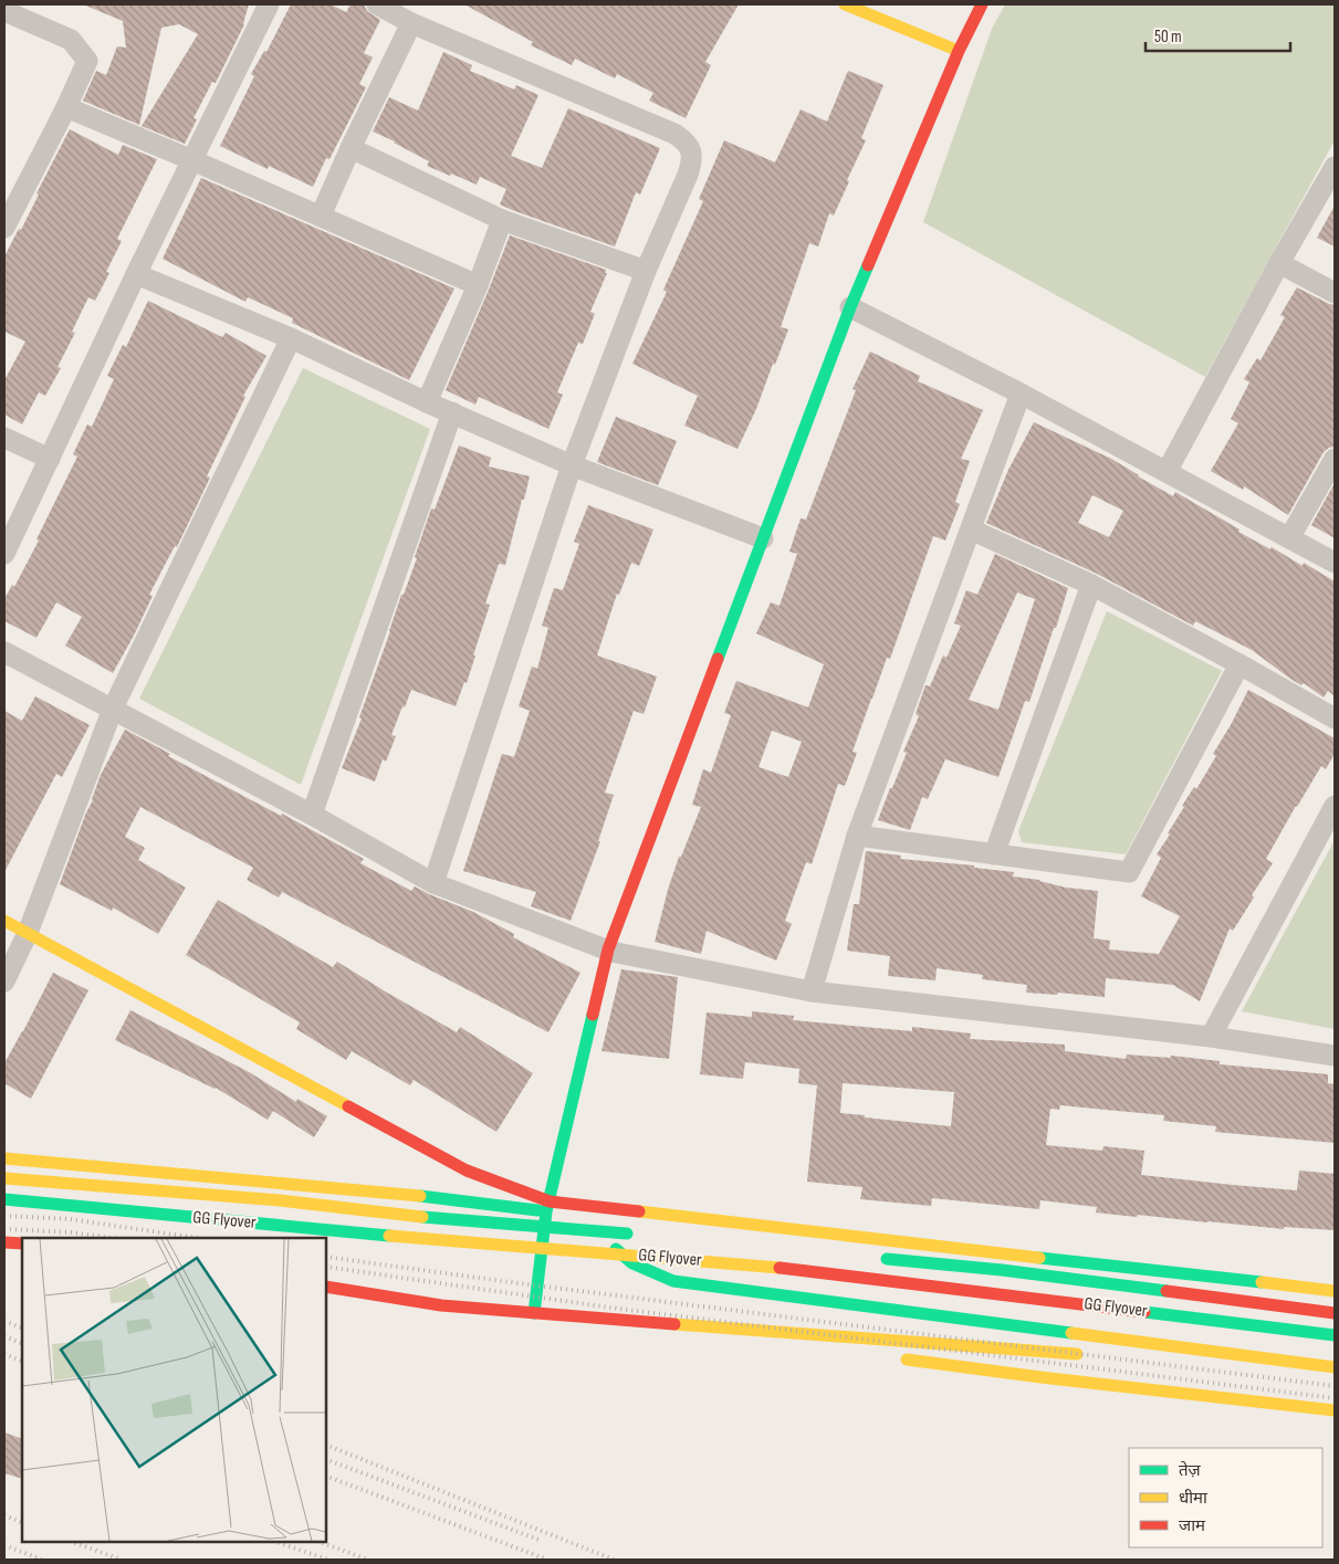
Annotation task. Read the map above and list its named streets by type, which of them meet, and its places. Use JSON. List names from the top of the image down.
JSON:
{
  "streets": {
    "main road": ["GG Flyover"]
  },
  "legend": ["तेज़", "धीमा", "जाम"],
  "scale_bar": "50 m"
}
